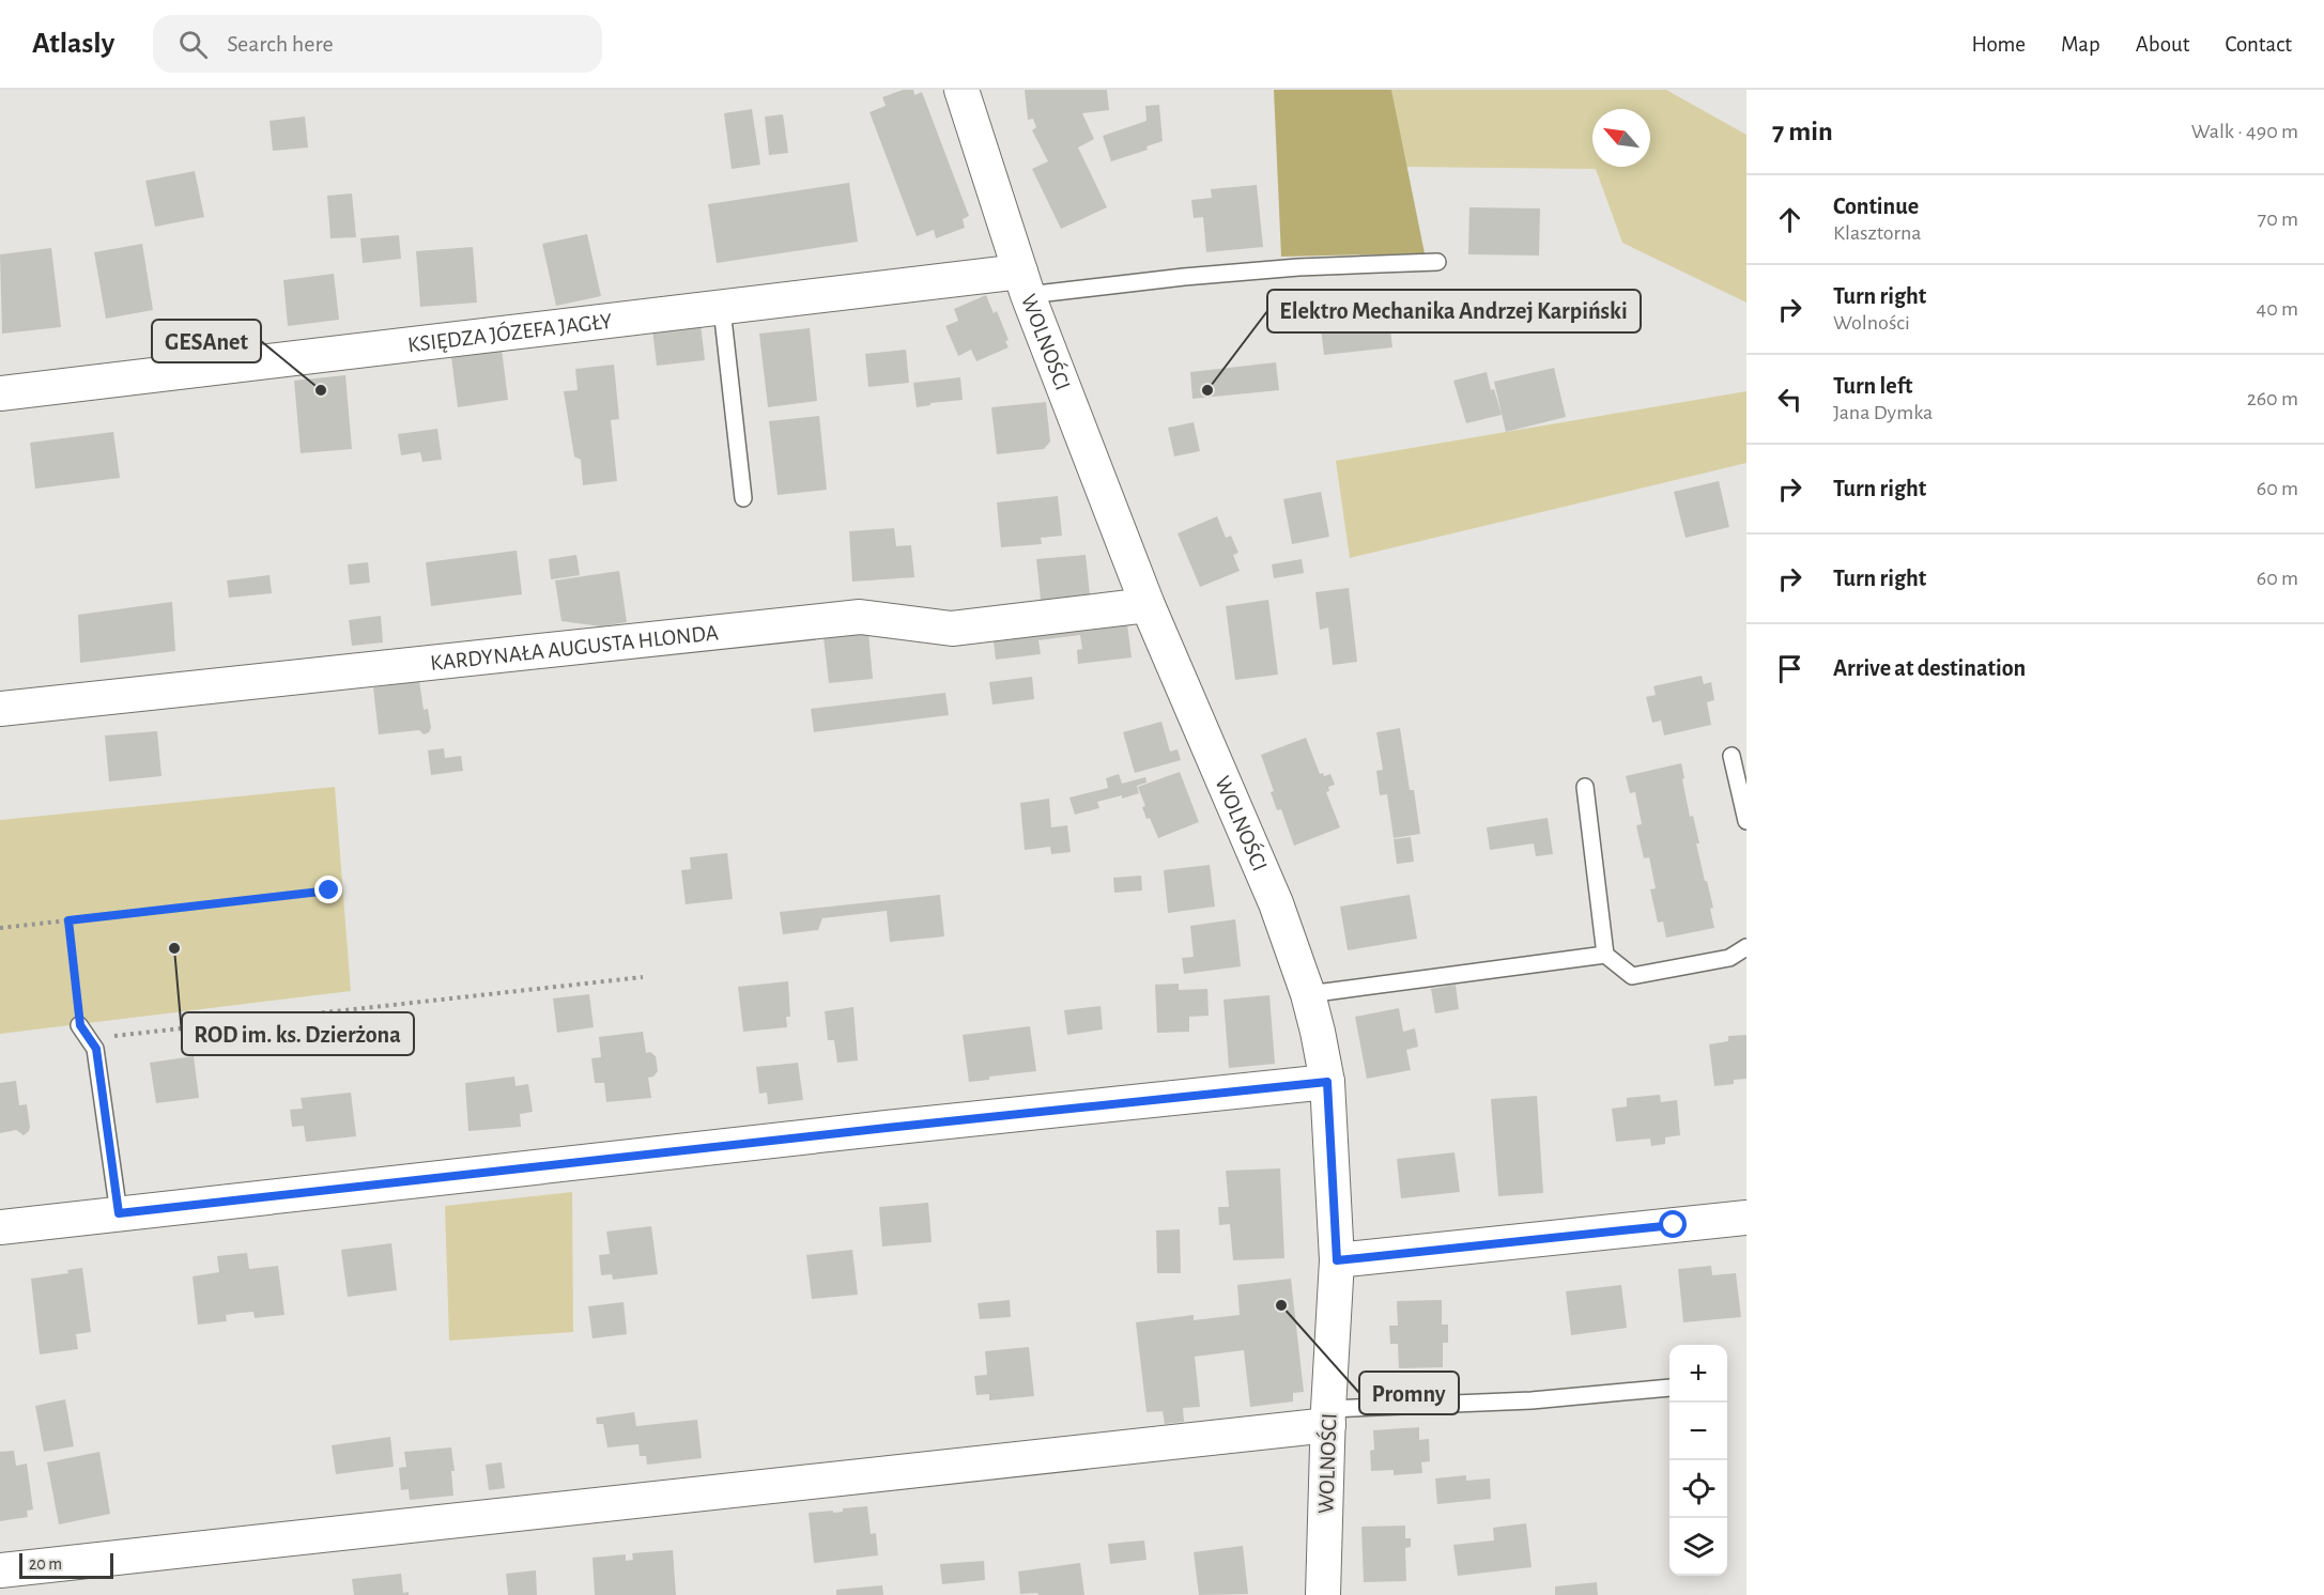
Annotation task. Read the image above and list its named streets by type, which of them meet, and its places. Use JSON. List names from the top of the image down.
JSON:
{
  "streets": {
    "street": ["KSIĘDZA JÓZEFA JAGŁY", "WOLNOŚCI", "KARDYNAŁA AUGUSTA HLONDA"]
  },
  "crossings": [
    ["KSIĘDZA JÓZEFA JAGŁY", "WOLNOŚCI"],
    ["WOLNOŚCI", "KARDYNAŁA AUGUSTA HLONDA"]
  ],
  "places": [
    "GESAnet",
    "Elektro Mechanika Andrzej Karpiński",
    "ROD im. ks. Dzierżona",
    "Promny"
  ],
  "scale_bar": "20 m",
  "north": "top left",
  "page": {
    "header": "Atlasly",
    "search": "Search here",
    "nav": [
      "Home",
      "Map",
      "About",
      "Contact"
    ],
    "heading": ["7 min", "Walk · 490 m"],
    "list": [
      ["Continue", "Klasztorna", "70 m"],
      ["Turn right", "Wolności", "40 m"],
      ["Turn left", "Jana Dymka", "260 m"],
      ["Turn right", "60 m"],
      ["Turn right", "60 m"],
      "Arrive at destination"
    ],
    "map_buttons": ["+", "−"],
    "scale": "20 m"
  }
}
